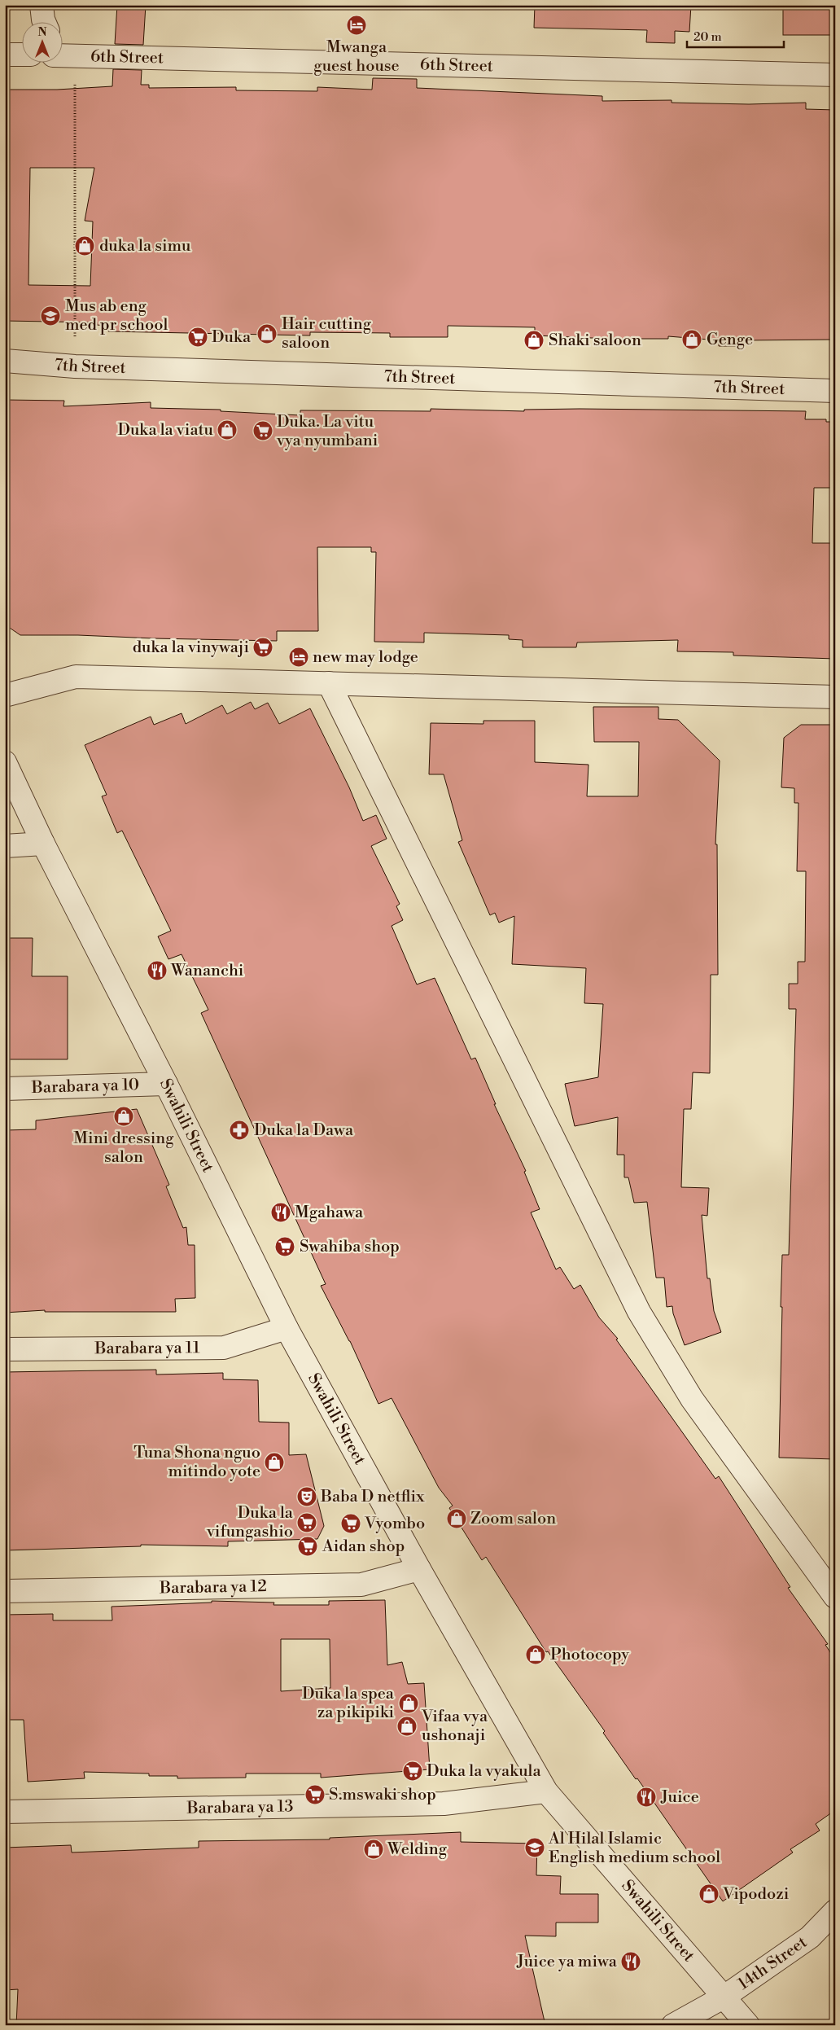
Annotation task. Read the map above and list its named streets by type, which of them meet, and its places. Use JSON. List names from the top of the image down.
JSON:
{
  "streets": {
    "street": [
      "6th Street",
      "7th Street",
      "Barabara ya 10",
      "Swahili Street",
      "Barabara ya 11",
      "Barabara ya 12",
      "Barabara ya 13",
      "14th Street"
    ]
  },
  "crossings": [
    ["Barabara ya 10", "Swahili Street"],
    ["Swahili Street", "Barabara ya 11"],
    ["Swahili Street", "Barabara ya 12"],
    ["Swahili Street", "Barabara ya 13"],
    ["Swahili Street", "14th Street"]
  ],
  "places": {
    "hotel": ["Mwanga guest house", "new may lodge"],
    "shop": [
      "duka la simu",
      "Hair cutting saloon",
      "Genge",
      "Shaki saloon",
      "Duka la viatu",
      "Mini dressing salon",
      "Tuna Shona nguo mitindo yote",
      "Zoom salon",
      "Photocopy",
      "Duka la spea za pikipiki",
      "Vifaa vya ushonaji",
      "Welding",
      "Vipodozi"
    ],
    "school or university": ["Mus ab eng med pr school", "Al Hilal Islamic English medium school"],
    "supermarket": [
      "Duka",
      "Duka. La vitu vya nyumbani",
      "duka la vinywaji",
      "Swahiba shop",
      "Duka la vifungashio",
      "Vyombo",
      "Aidan shop",
      "Duka la vyakula",
      "S.mswaki shop"
    ],
    "restaurant": [
      "Wananchi",
      "Mgahawa",
      "Juice",
      "Juice ya miwa"
    ],
    "pharmacy": ["Duka la Dawa"],
    "theatre": ["Baba D netflix"]
  },
  "scale_bar": "20 m",
  "north": "top"
}
